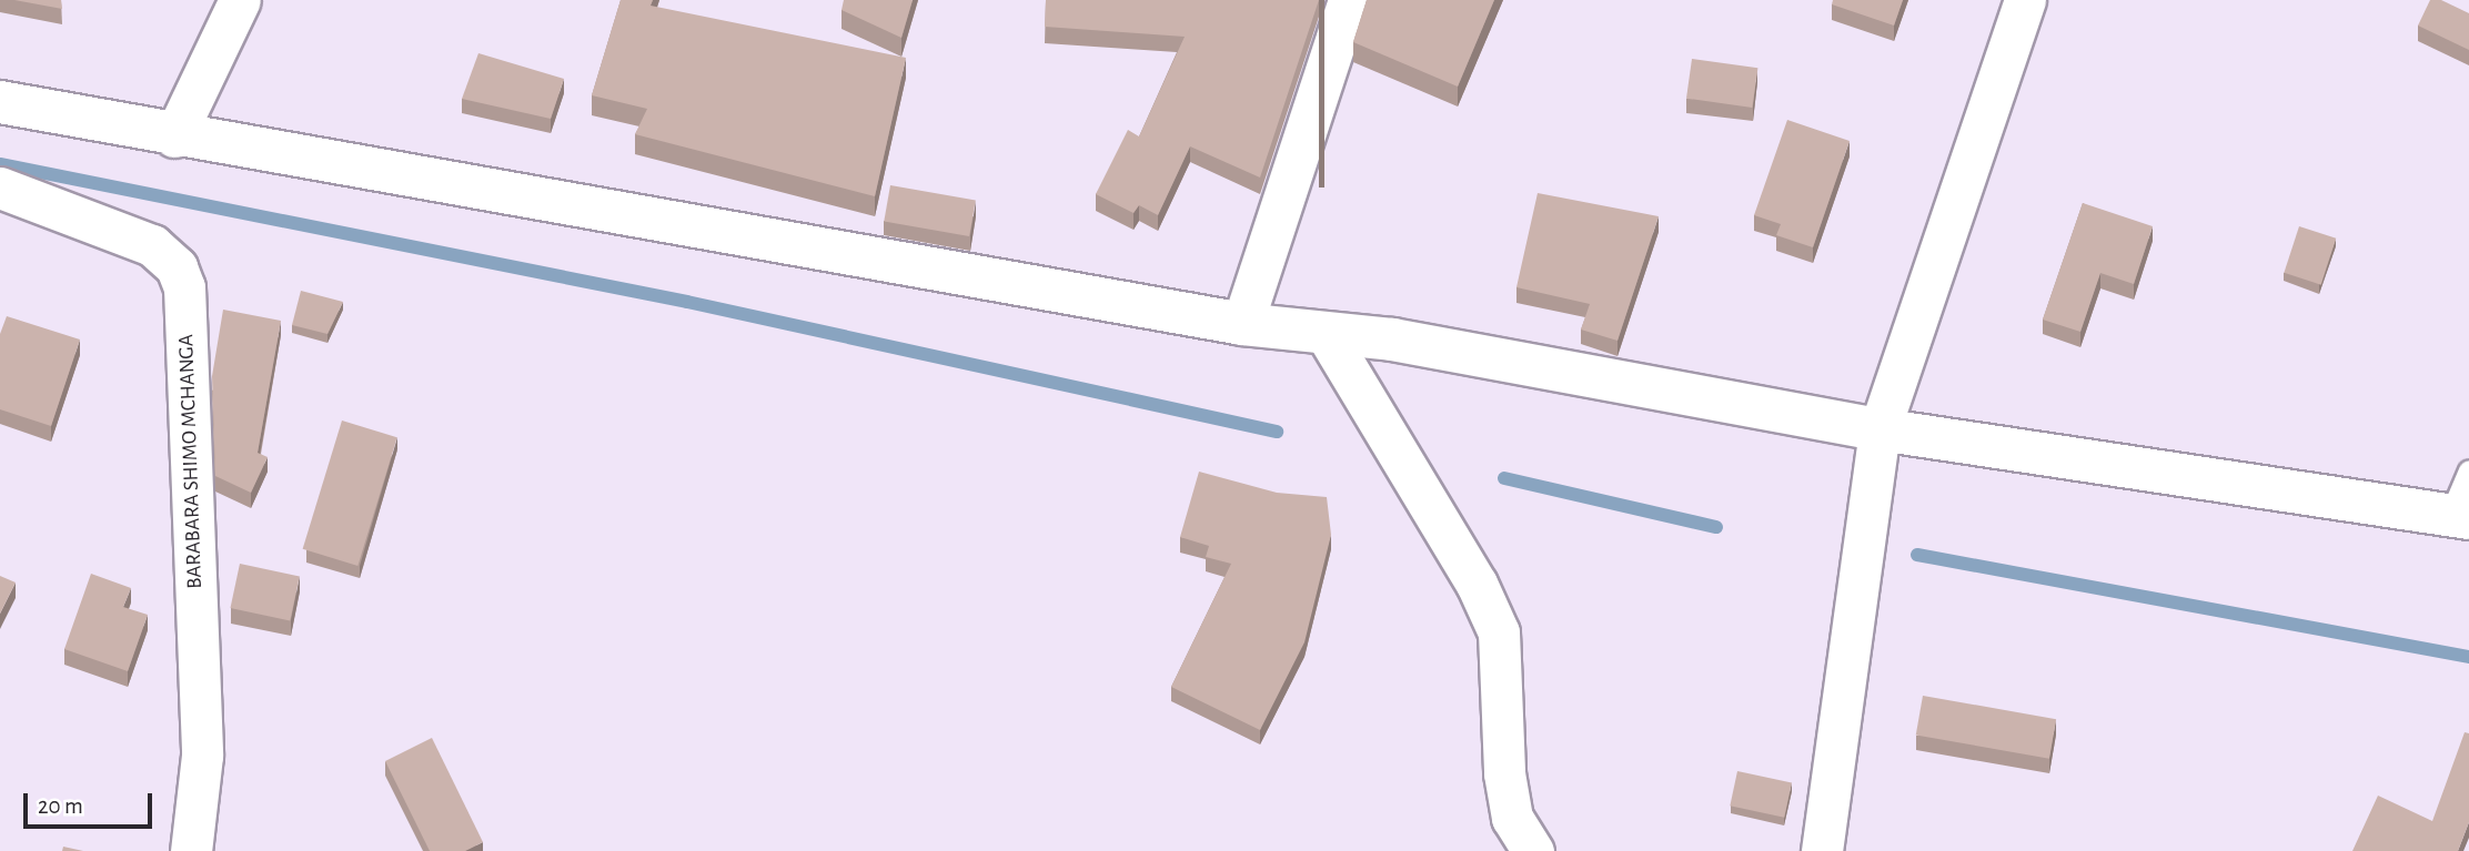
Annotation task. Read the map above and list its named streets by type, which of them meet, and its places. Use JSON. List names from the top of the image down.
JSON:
{
  "streets": {
    "street": ["BARABARA SHIMO MCHANGA"]
  },
  "scale_bar": "20 m"
}
